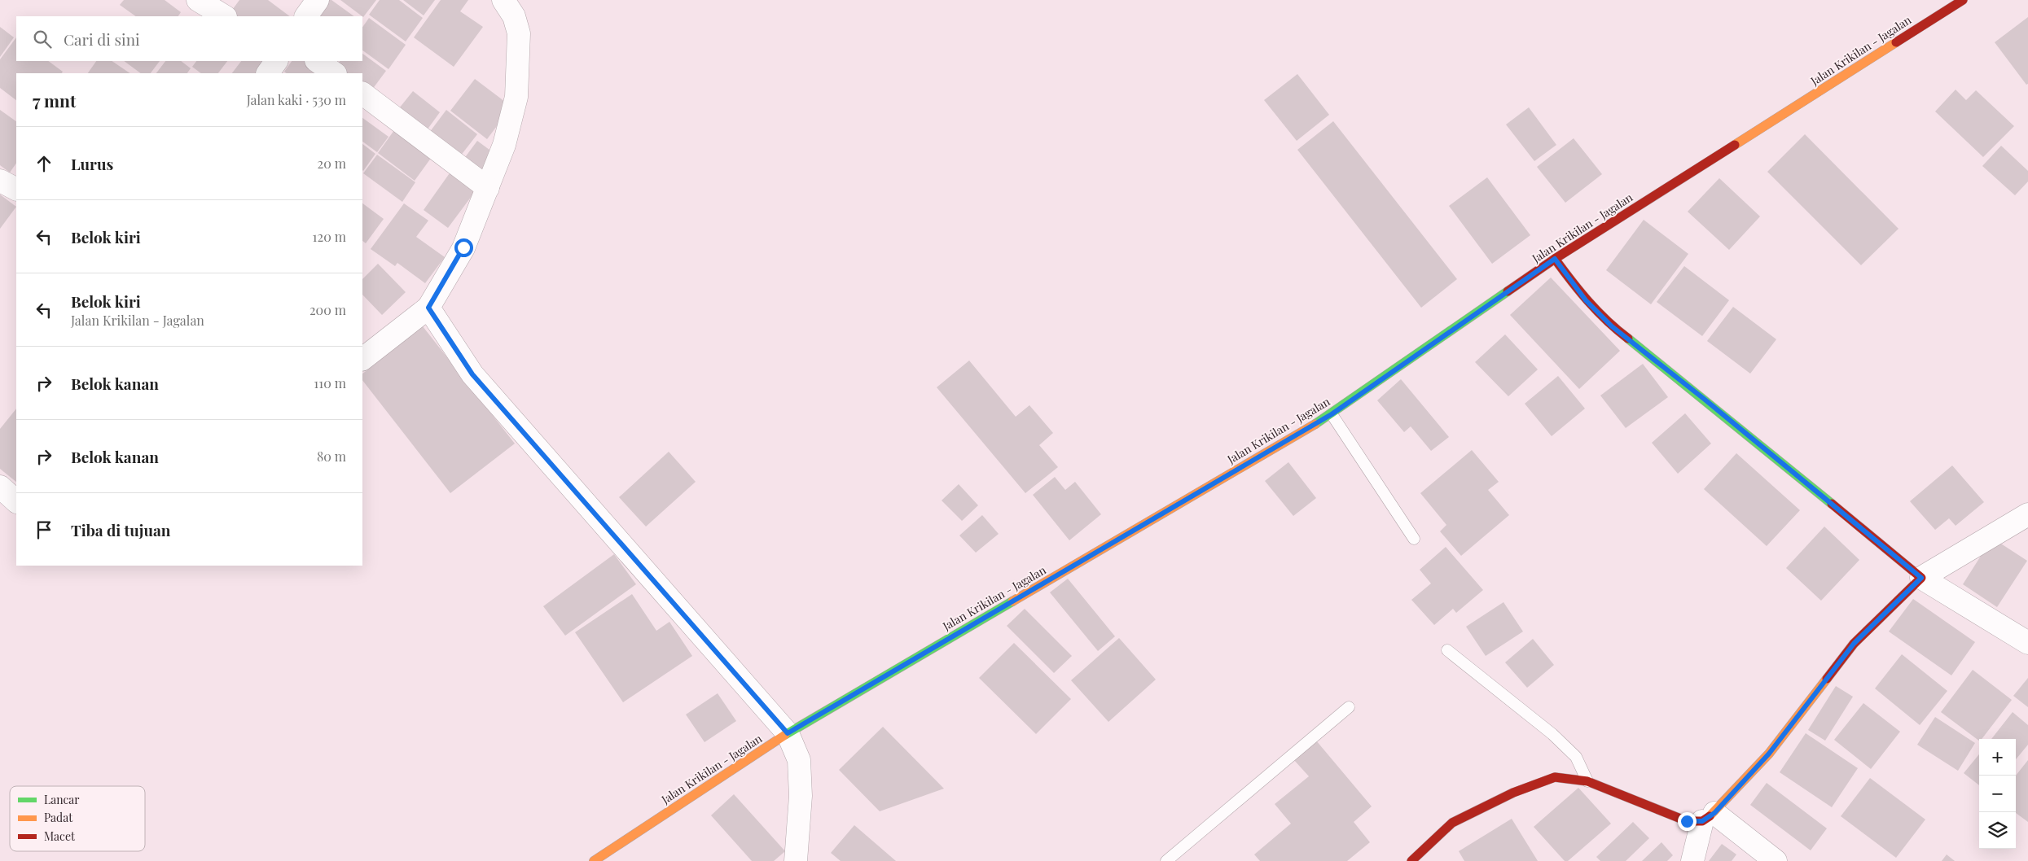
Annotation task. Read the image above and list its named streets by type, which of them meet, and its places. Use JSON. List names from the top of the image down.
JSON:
{
  "streets": {
    "street": ["Jalan Krikilan - Jagalan"]
  },
  "legend": ["Lancar", "Padat", "Macet"],
  "page": {
    "search": "Cari di sini",
    "heading": ["7 mnt", "Jalan kaki · 530 m"],
    "list": [
      ["Lurus", "20 m"],
      ["Belok kiri", "120 m"],
      ["Belok kiri", "Jalan Krikilan - Jagalan", "200 m"],
      ["Belok kanan", "110 m"],
      ["Belok kanan", "80 m"],
      "Tiba di tujuan"
    ],
    "map_buttons": ["+", "−"]
  }
}
